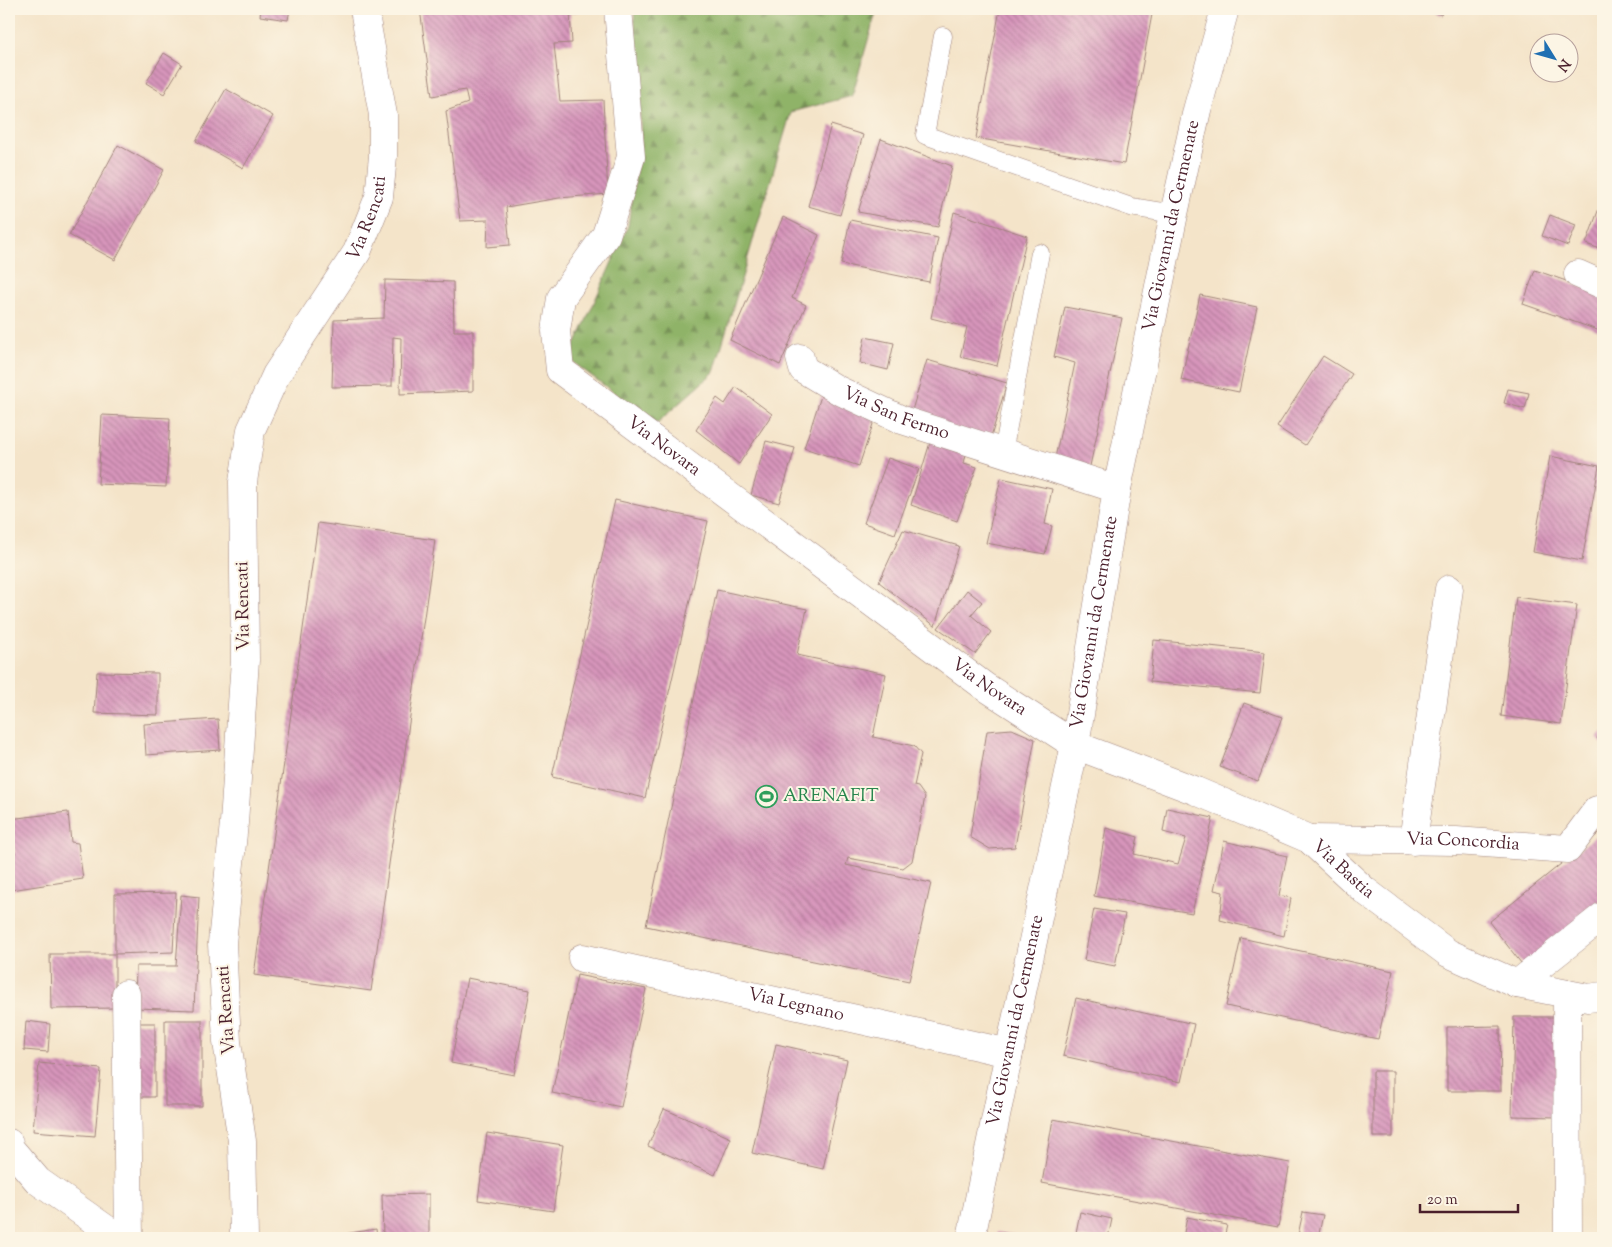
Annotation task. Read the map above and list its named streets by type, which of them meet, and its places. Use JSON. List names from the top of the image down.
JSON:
{
  "streets": {
    "street": [
      "Via Rencati",
      "Via Giovanni da Cermenate",
      "Via San Fermo",
      "Via Novara",
      "Via Concordia",
      "Via Bastia",
      "Via Legnano"
    ]
  },
  "crossings": [
    ["Via Giovanni da Cermenate", "Via San Fermo"],
    ["Via Giovanni da Cermenate", "Via Novara"],
    ["Via Giovanni da Cermenate", "Via Bastia"],
    ["Via Giovanni da Cermenate", "Via Legnano"],
    ["Via Novara", "Via Bastia"],
    ["Via Concordia", "Via Bastia"]
  ],
  "places": {
    "sports": ["ARENAFIT"]
  },
  "scale_bar": "20 m",
  "north": "bottom right"
}
